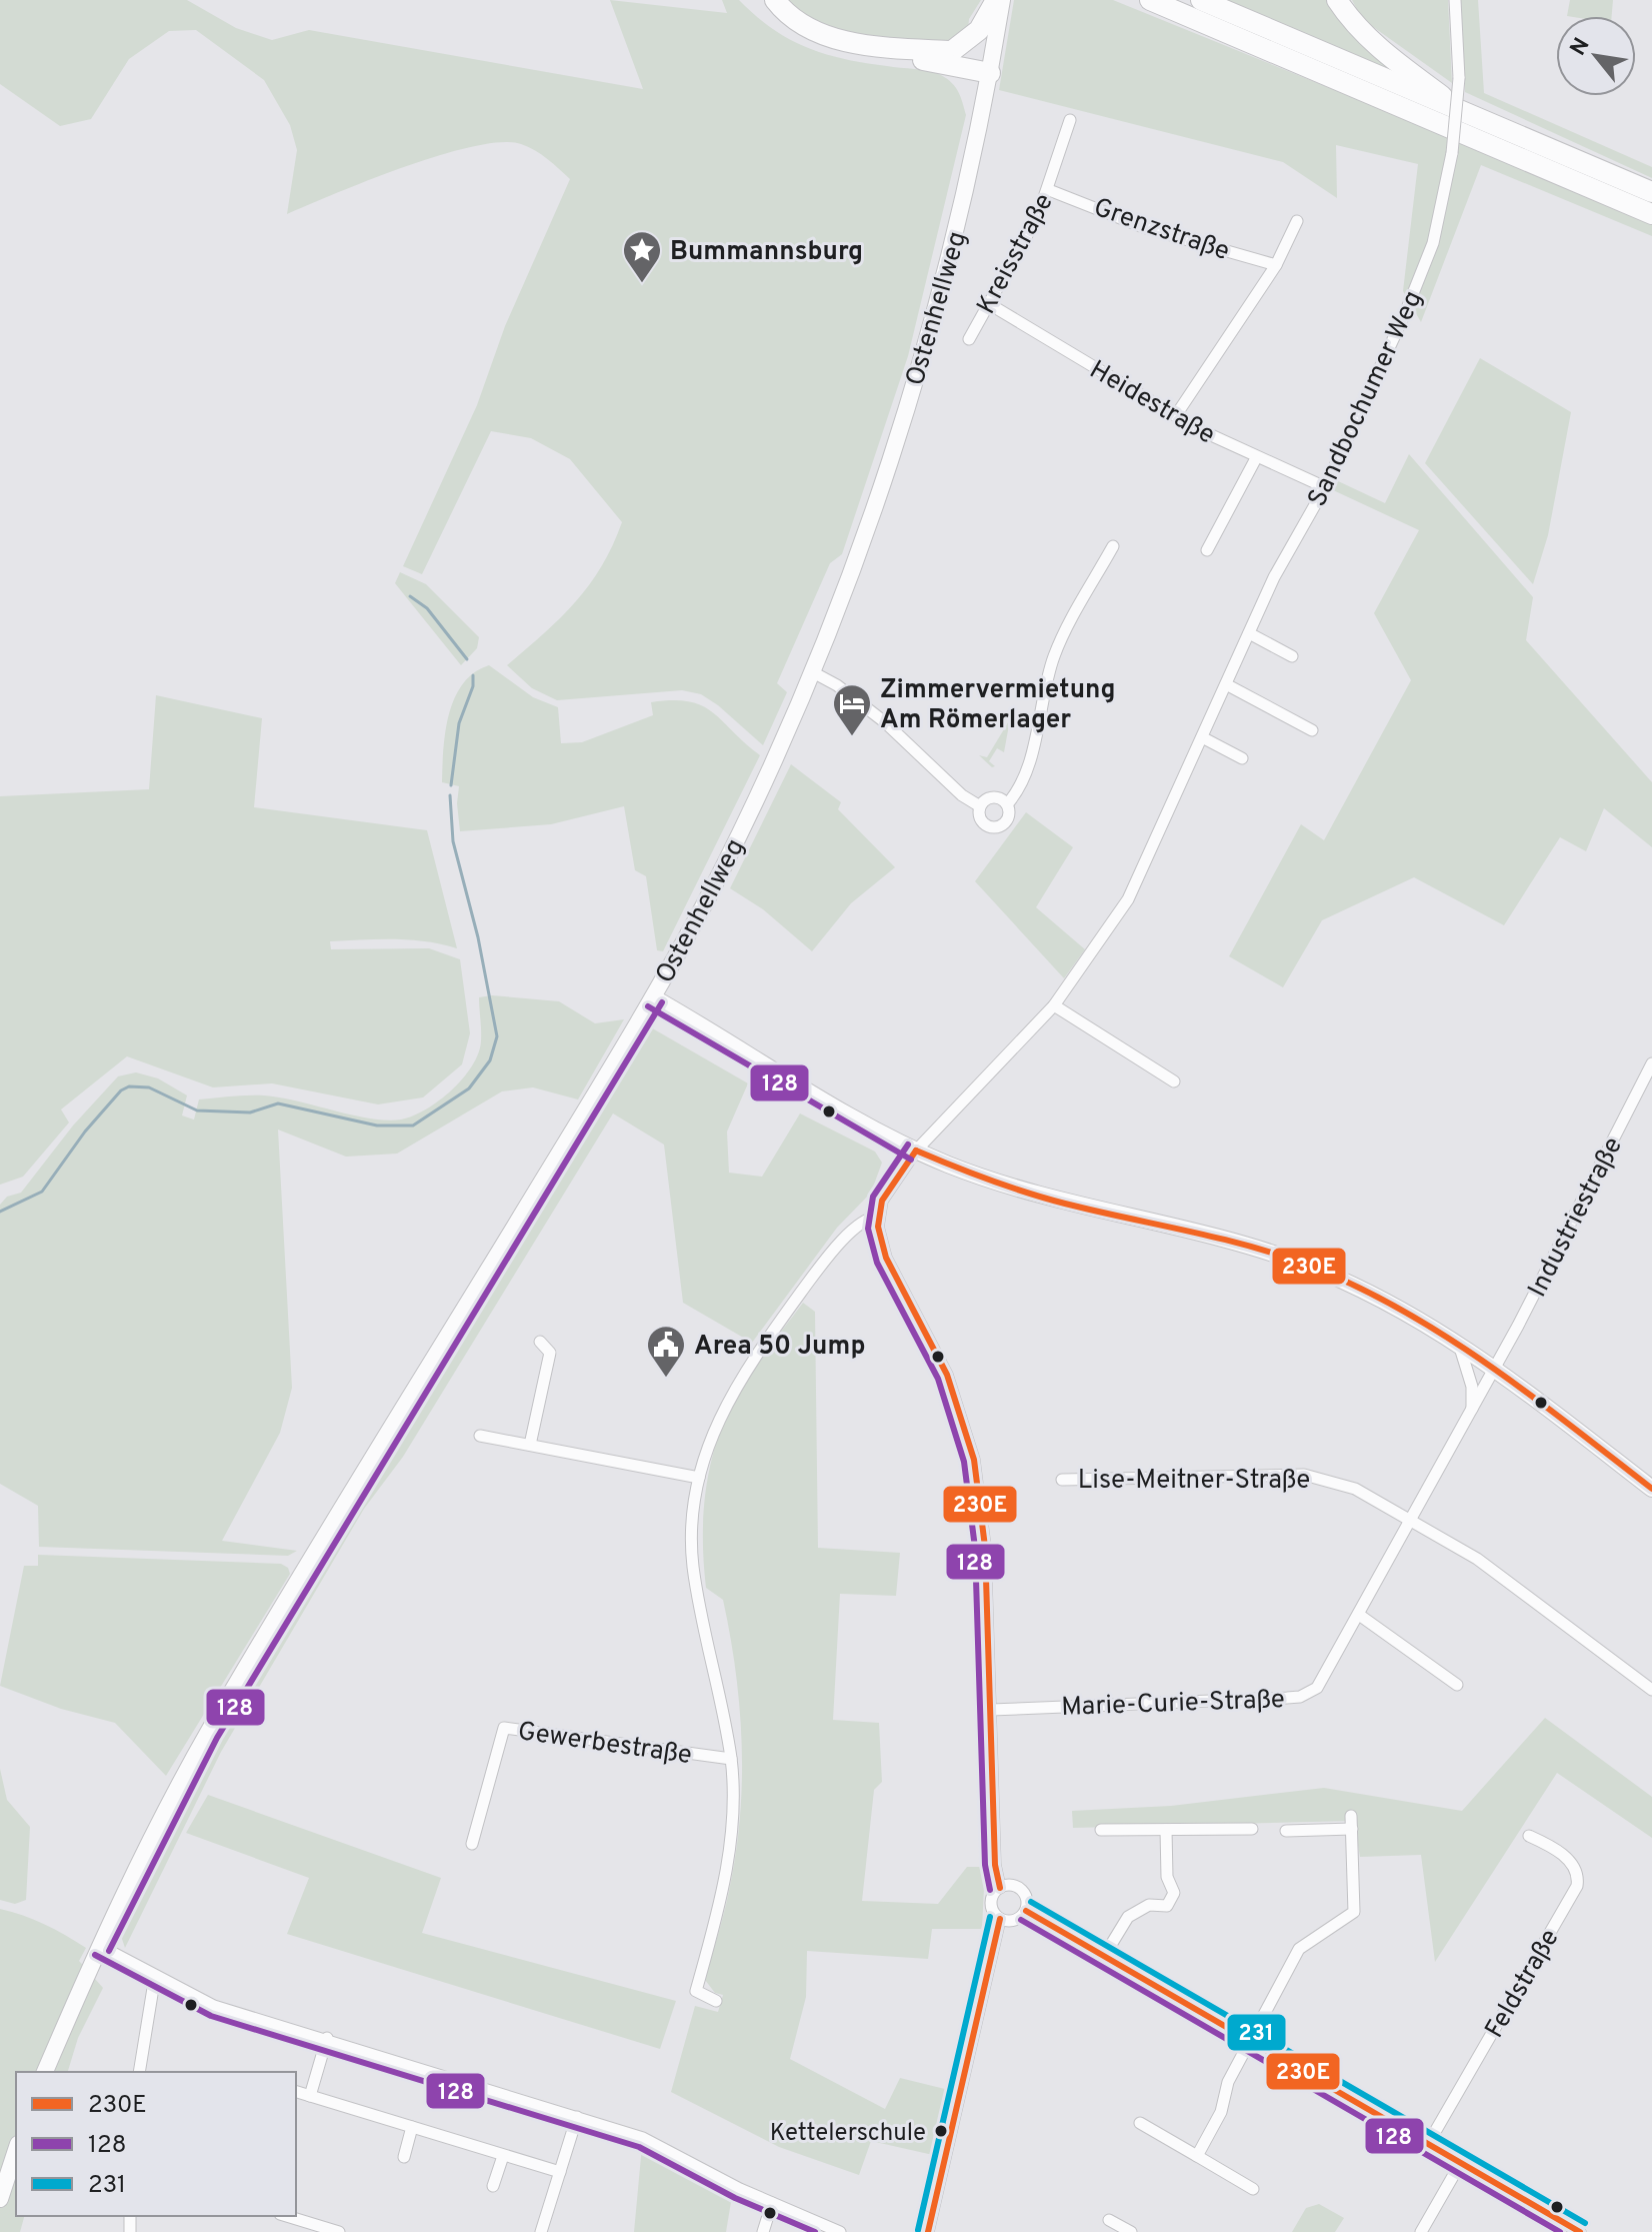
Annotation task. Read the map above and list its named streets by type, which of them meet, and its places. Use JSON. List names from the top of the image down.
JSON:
{
  "streets": {
    "main road": ["Ostenhellweg"],
    "street": [
      "Grenzstraße",
      "Kreisstraße",
      "Sandbochumer Weg",
      "Heidestraße",
      "Industriestraße",
      "Lise-Meitner-Straße",
      "Marie-Curie-Straße",
      "Gewerbestraße",
      "Feldstraße"
    ]
  },
  "crossings": [
    ["Grenzstraße", "Kreisstraße"],
    ["Kreisstraße", "Heidestraße"],
    ["Sandbochumer Weg", "Heidestraße"],
    ["Sandbochumer Weg", "Gewerbestraße"],
    ["Industriestraße", "Marie-Curie-Straße"],
    ["Lise-Meitner-Straße", "Marie-Curie-Straße"]
  ],
  "places": {
    "place": ["Bummannsburg"],
    "hotel": ["Zimmervermietung Am Römerlager"],
    "public building": ["Area 50 Jump"],
    "other": ["Kettelerschule"]
  },
  "lines": ["transit line 128", "transit line 230E", "transit line 231"],
  "legend": ["230E", "128", "231"],
  "north": "top left"
}
